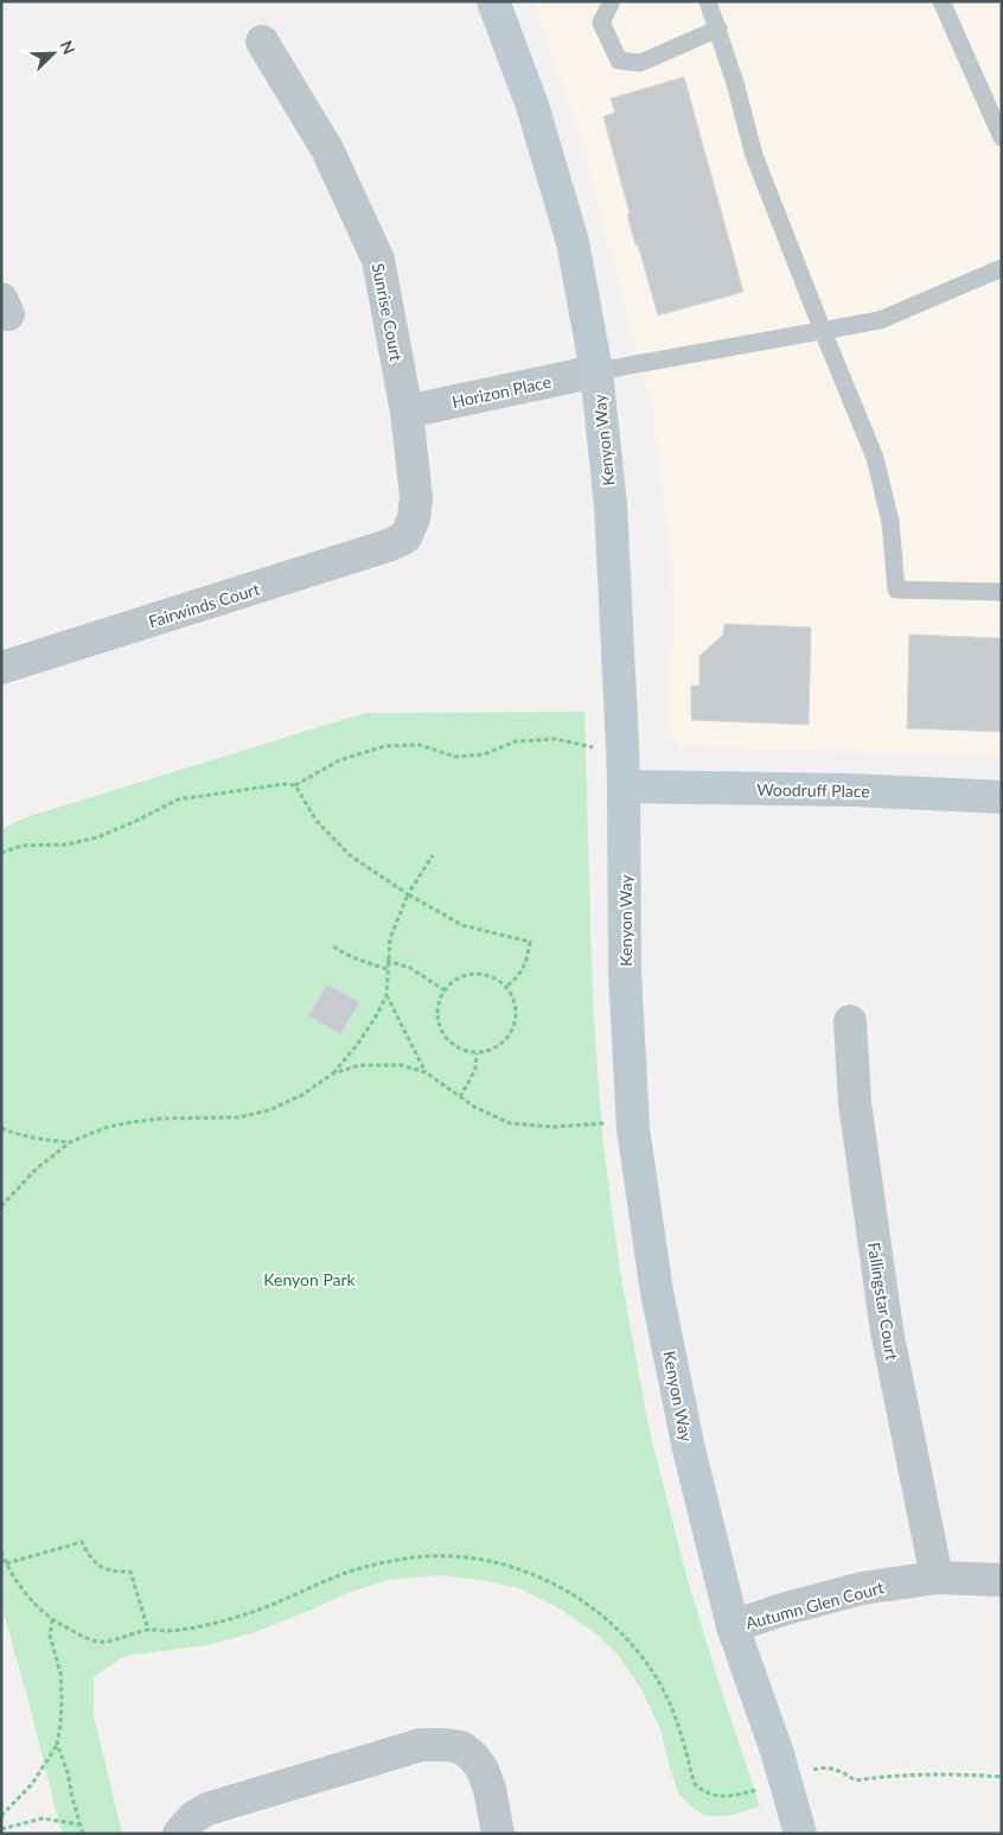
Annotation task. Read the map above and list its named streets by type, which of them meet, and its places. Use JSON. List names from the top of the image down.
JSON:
{
  "streets": {
    "street": [
      "Sunrise Court",
      "Horizon Place",
      "Kenyon Way",
      "Fairwinds Court",
      "Woodruff Place",
      "Fallingstar Court",
      "Autumn Glen Court"
    ]
  },
  "crossings": [
    ["Sunrise Court", "Horizon Place"],
    ["Sunrise Court", "Fairwinds Court"],
    ["Horizon Place", "Kenyon Way"],
    ["Kenyon Way", "Woodruff Place"],
    ["Kenyon Way", "Autumn Glen Court"],
    ["Fallingstar Court", "Autumn Glen Court"]
  ],
  "parks": ["Kenyon Park"],
  "north": "top right"
}
